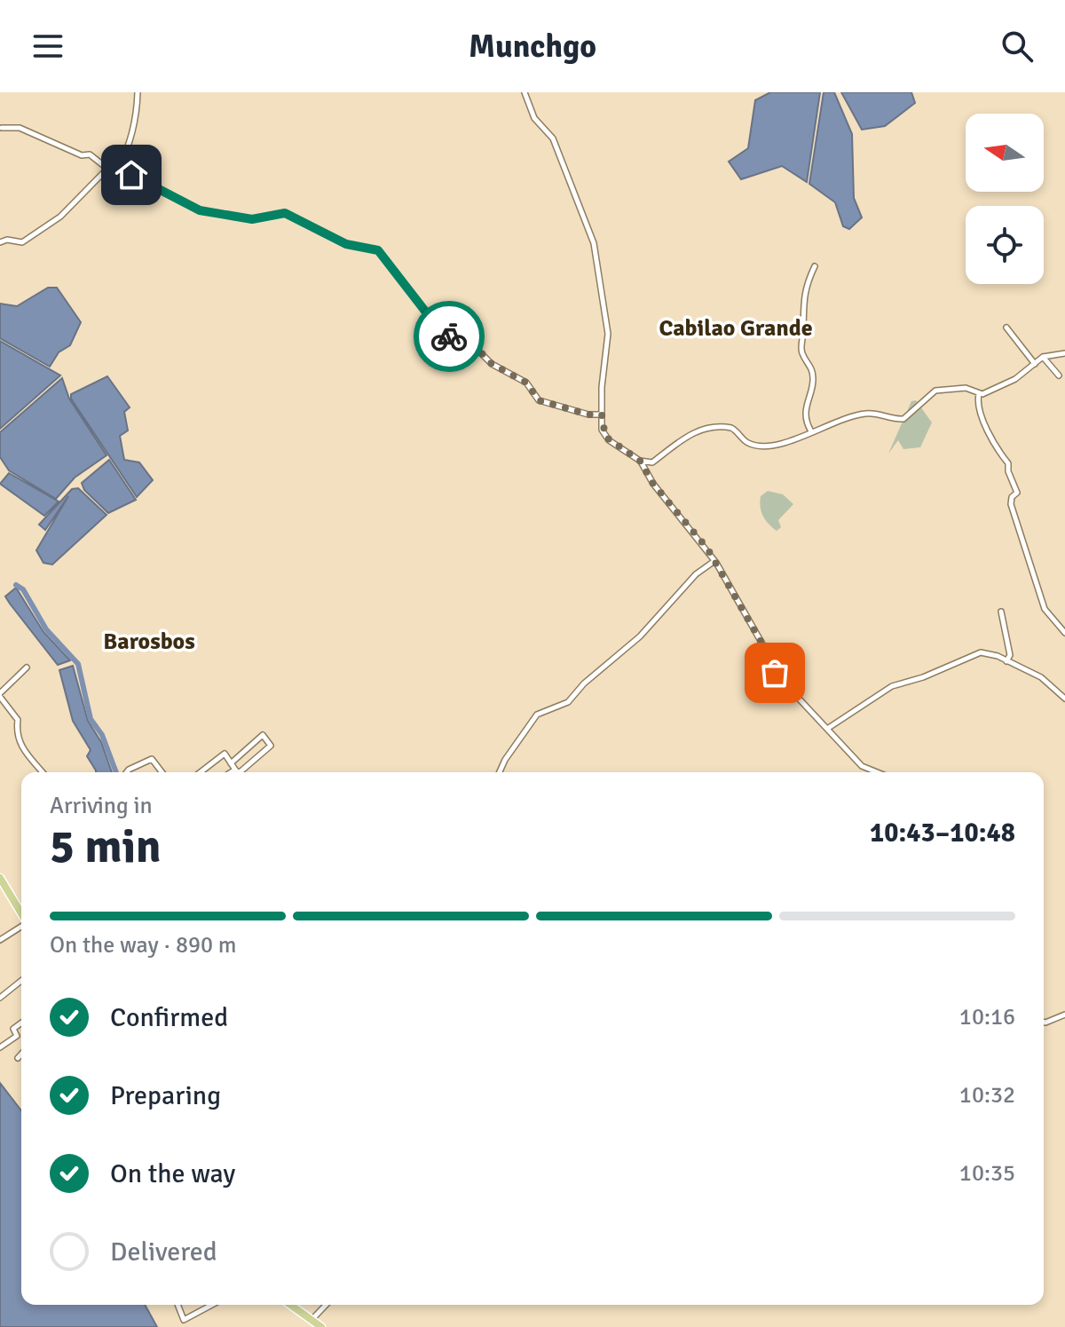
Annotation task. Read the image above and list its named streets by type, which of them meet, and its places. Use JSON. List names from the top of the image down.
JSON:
{
  "districts": ["Cabilao Grande", "Barosbos"],
  "north": "left",
  "page": {
    "header": "Munchgo",
    "heading": ["5 min", "Arriving in", "10:43–10:48"],
    "bar": "On the way · 890 m",
    "list": [
      ["Confirmed", "10:16"],
      ["Preparing", "10:32"],
      ["On the way", "10:35"],
      "Delivered"
    ]
  }
}
